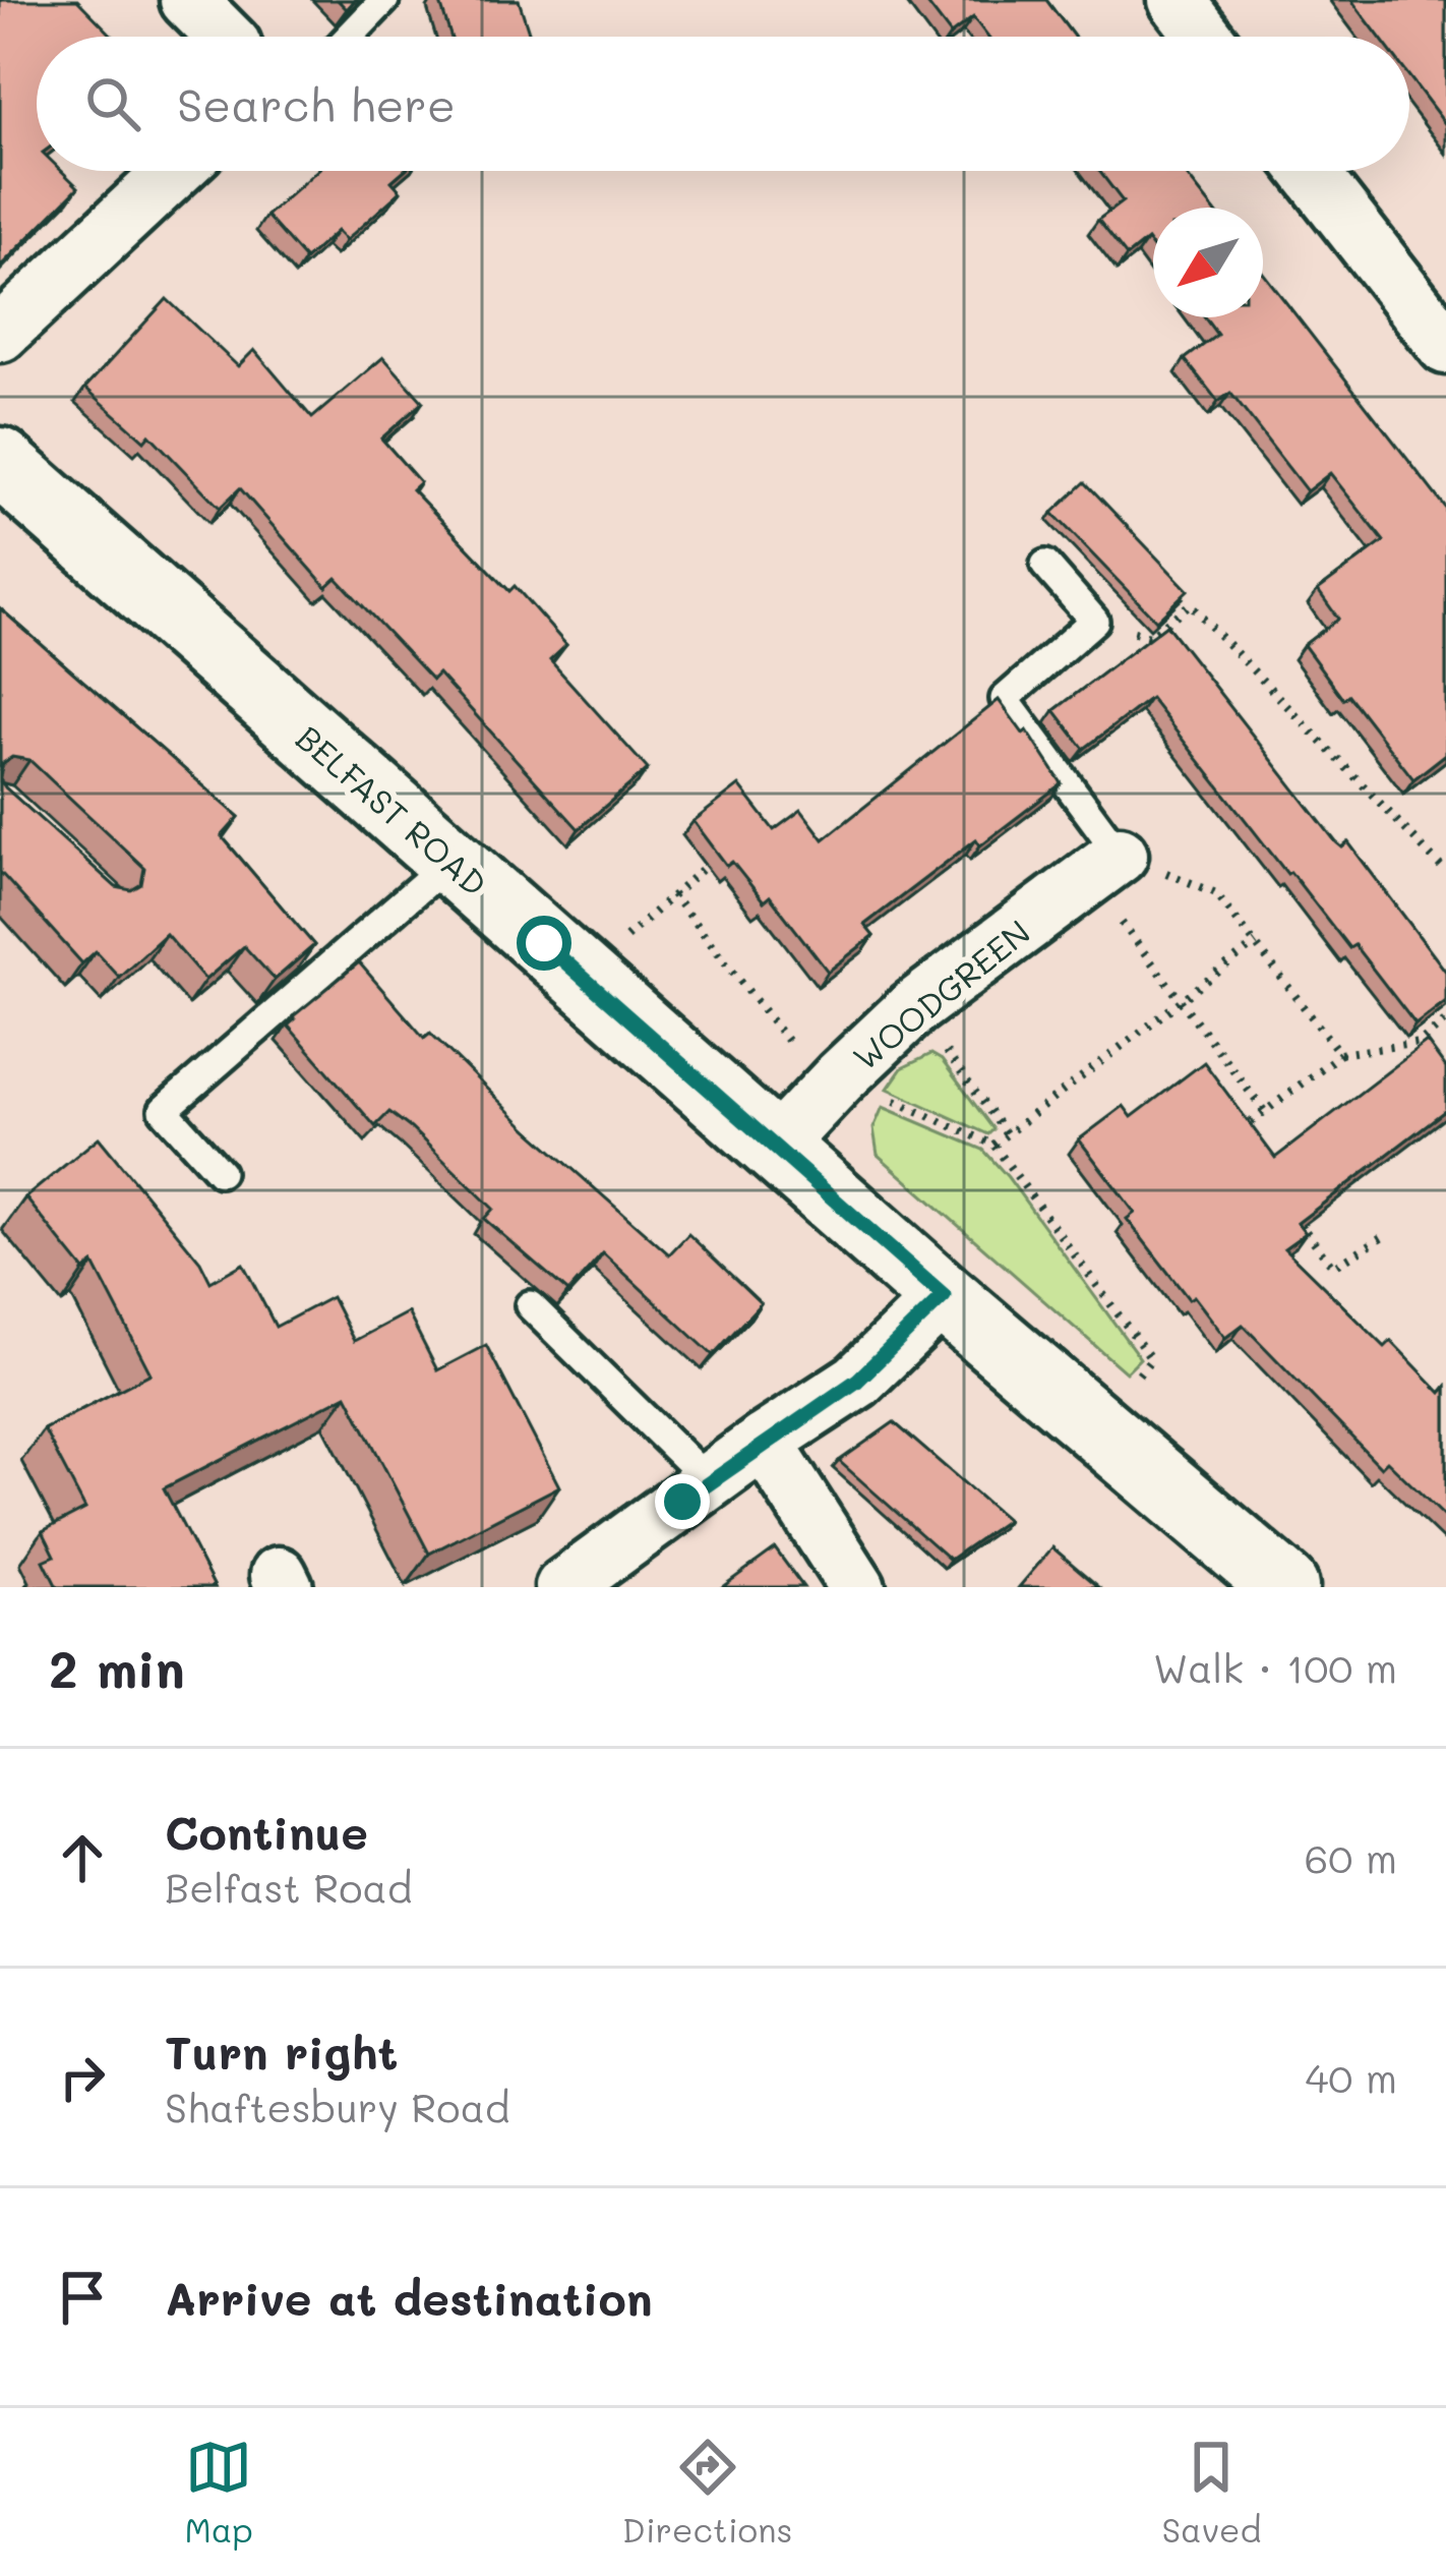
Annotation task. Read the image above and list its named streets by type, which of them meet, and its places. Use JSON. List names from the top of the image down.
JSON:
{
  "streets": {
    "main road": ["BELFAST ROAD"],
    "street": ["WOODGREEN"]
  },
  "crossings": [
    ["BELFAST ROAD", "WOODGREEN"]
  ],
  "north": "bottom left",
  "page": {
    "search": "Search here",
    "heading": ["2 min", "Walk · 100 m"],
    "list": [
      ["Continue", "Belfast Road", "60 m"],
      ["Turn right", "Shaftesbury Road", "40 m"],
      "Arrive at destination"
    ],
    "nav": ["Map", "Directions", "Saved"]
  }
}
